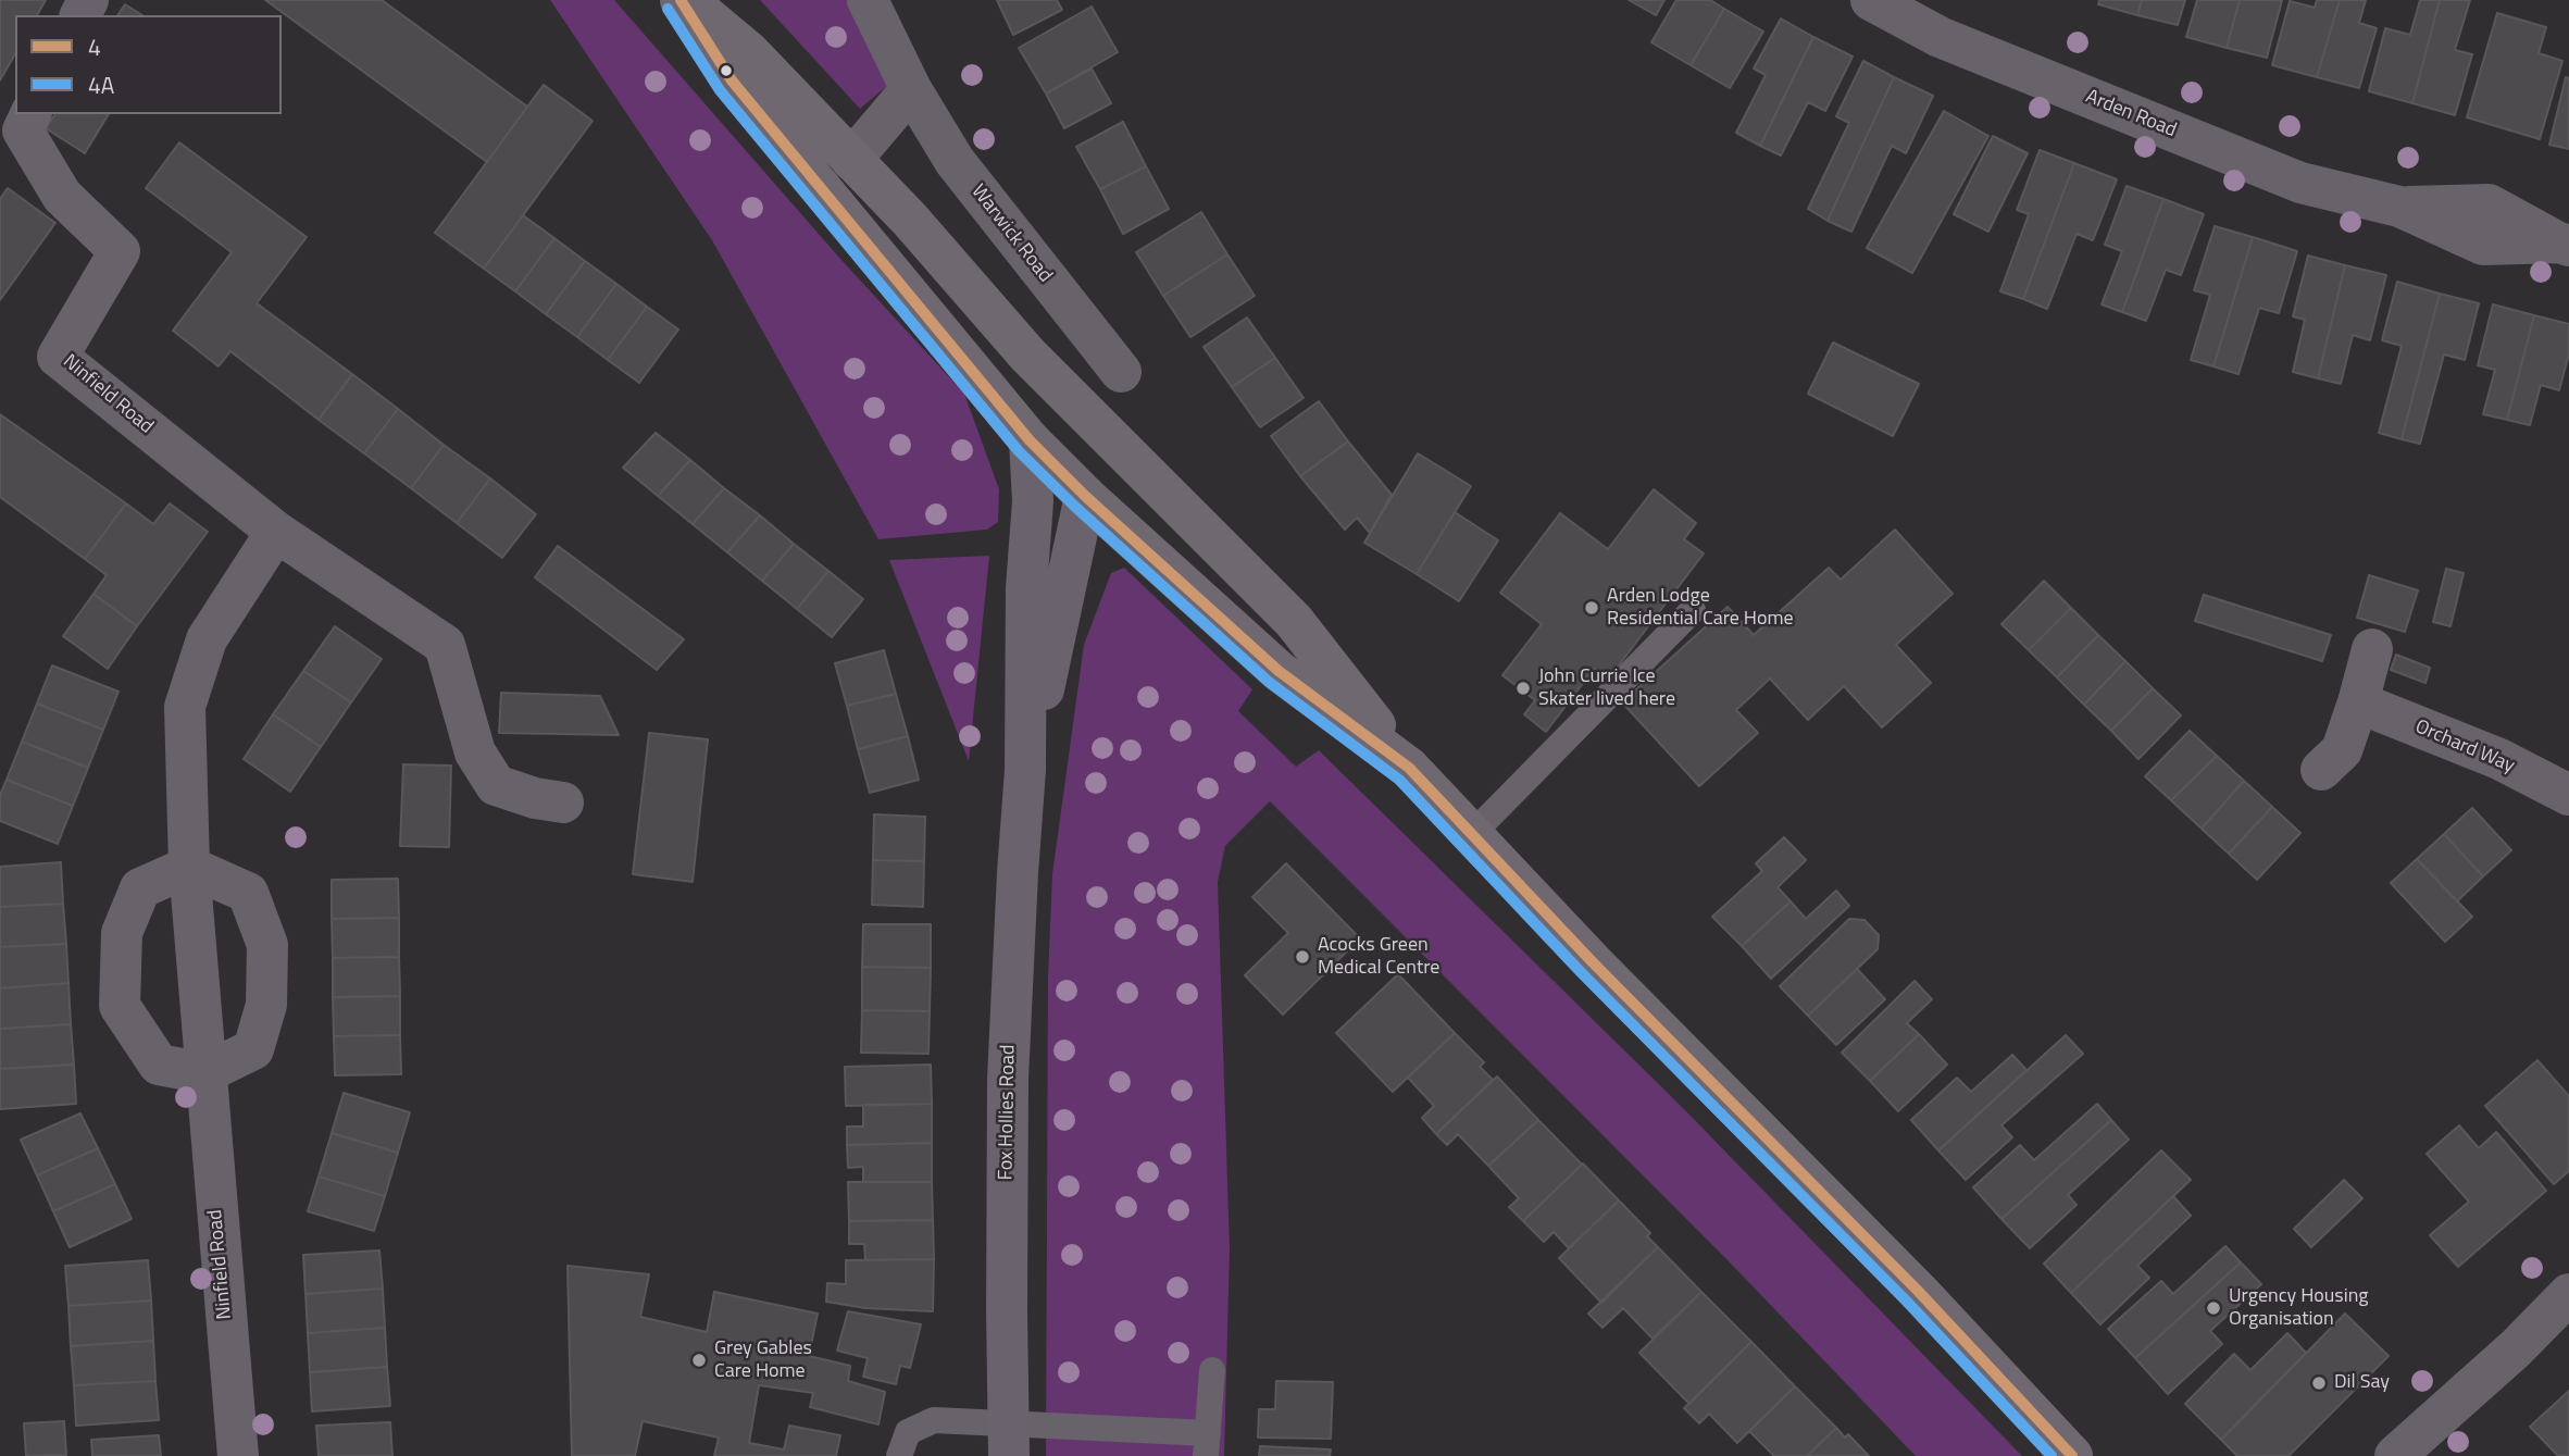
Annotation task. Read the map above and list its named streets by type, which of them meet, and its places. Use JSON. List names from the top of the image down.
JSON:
{
  "streets": {
    "main road": ["Fox Hollies Road"],
    "street": [
      "Arden Road",
      "Warwick Road",
      "Ninfield Road",
      "Orchard Way"
    ]
  },
  "places": [
    "Arden Lodge Residential Care Home",
    "John Currie Ice Skater lived here",
    "Acocks Green Medical Centre",
    "Urgency Housing Organisation",
    "Grey Gables Care Home",
    "Dil Say"
  ],
  "lines": ["transit line 4", "transit line 4A"],
  "legend": ["4", "4A"]
}
